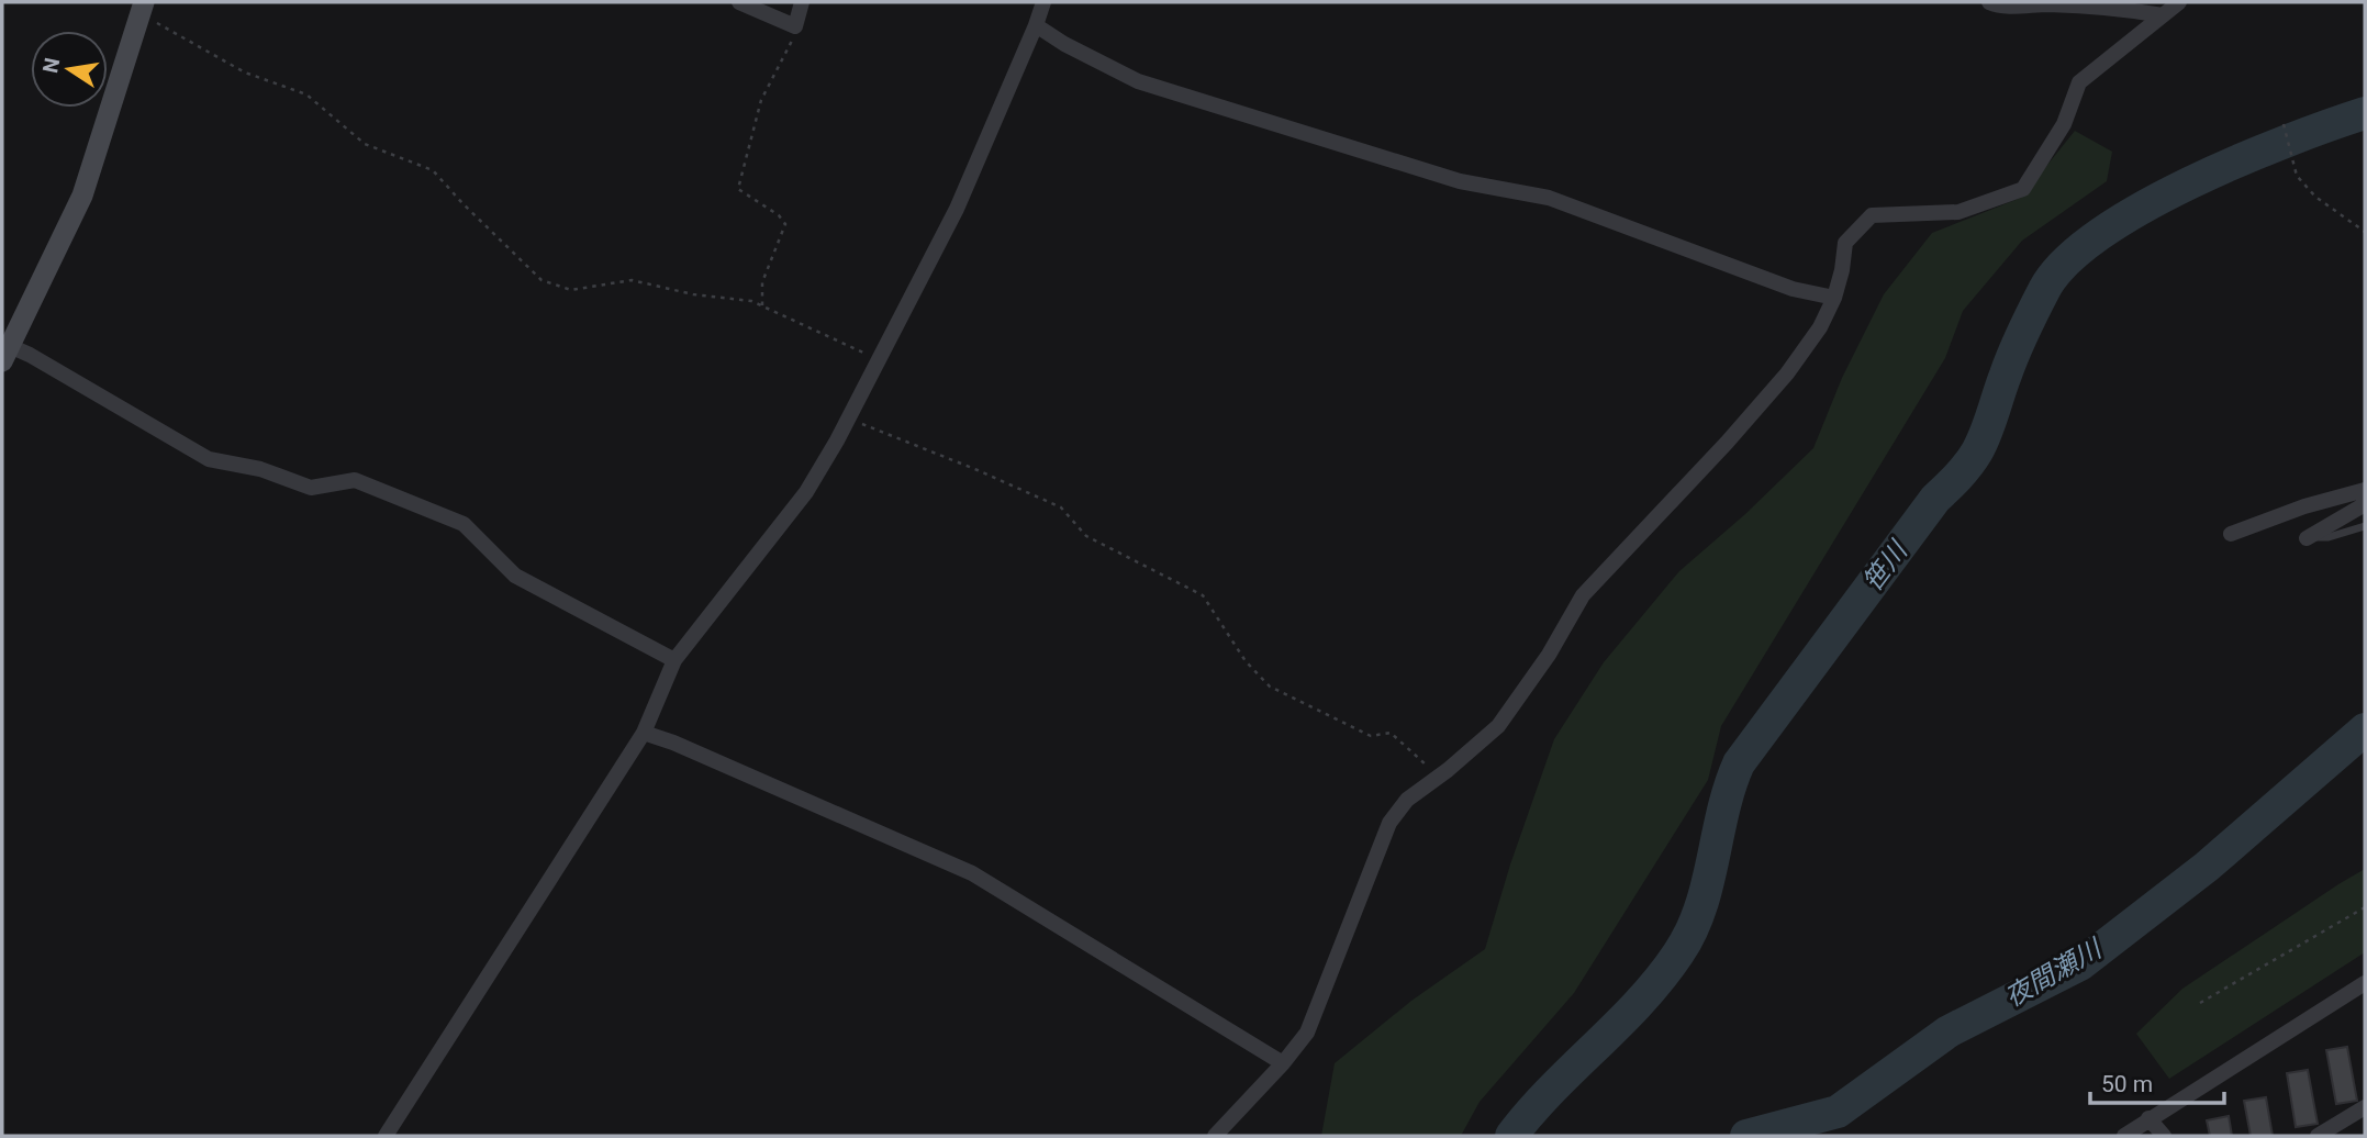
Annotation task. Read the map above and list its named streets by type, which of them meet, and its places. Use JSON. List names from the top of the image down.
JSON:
{
  "water": ["笹川", "夜間瀬川"],
  "scale_bar": "50 m",
  "north": "left"
}
